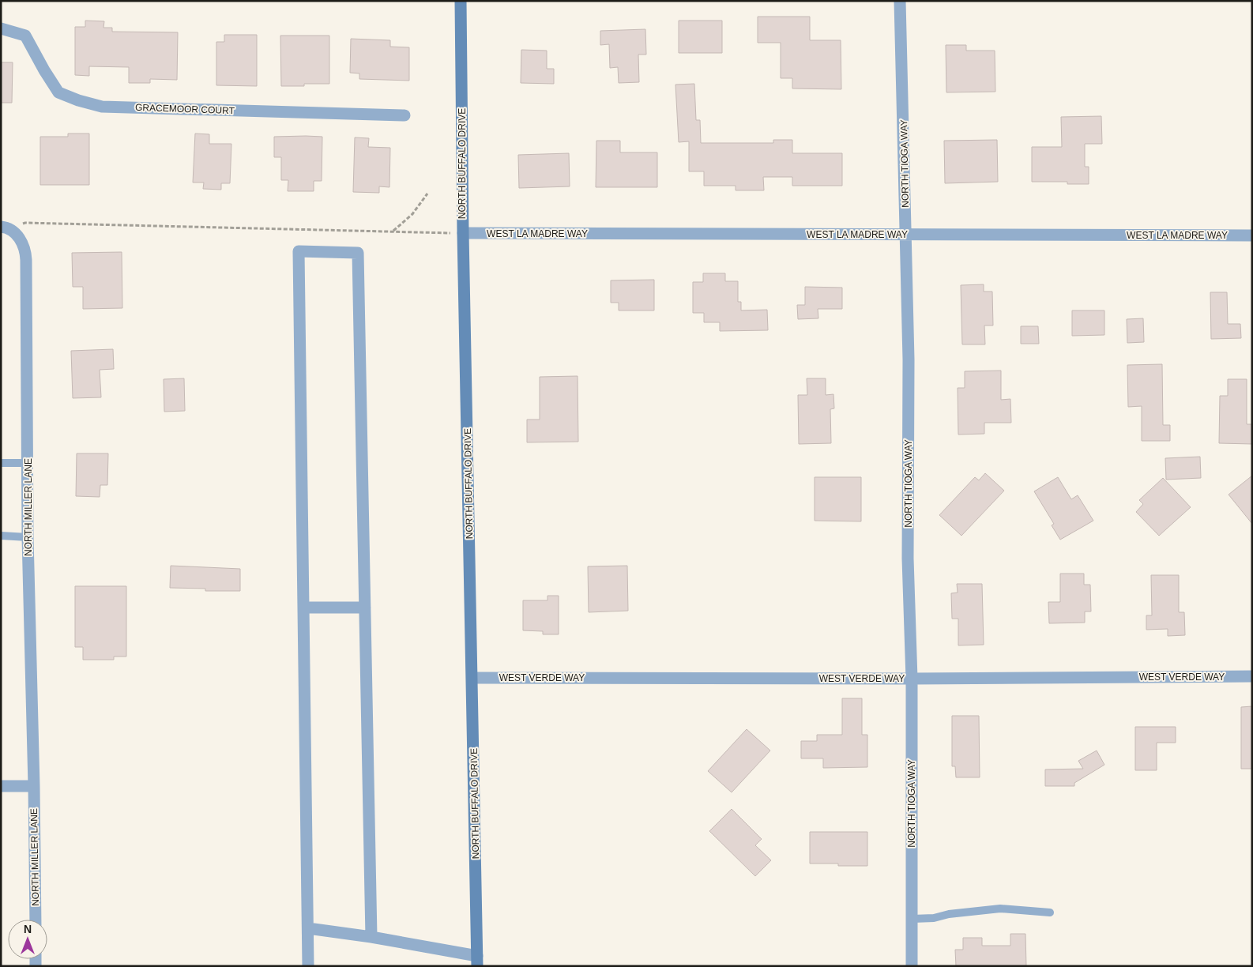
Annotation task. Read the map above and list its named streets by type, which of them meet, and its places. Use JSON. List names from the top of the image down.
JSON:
{
  "streets": {
    "street": [
      "GRACEMOOR COURT",
      "NORTH BUFFALO DRIVE",
      "NORTH TIOGA WAY",
      "WEST LA MADRE WAY",
      "NORTH MILLER LANE",
      "WEST VERDE WAY"
    ]
  },
  "crossings": [
    ["NORTH BUFFALO DRIVE", "WEST LA MADRE WAY"],
    ["NORTH BUFFALO DRIVE", "WEST VERDE WAY"],
    ["NORTH TIOGA WAY", "WEST LA MADRE WAY"],
    ["NORTH TIOGA WAY", "WEST VERDE WAY"]
  ],
  "north": "top"
}
